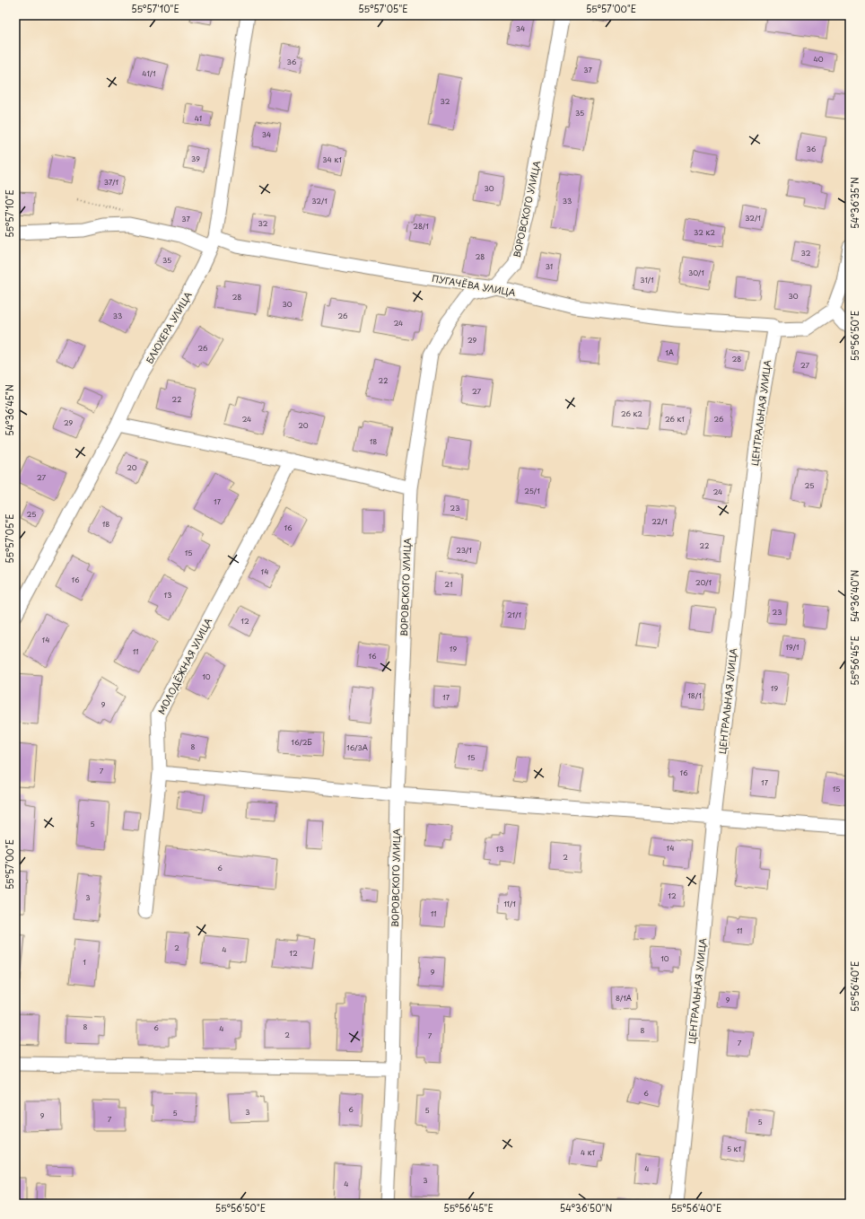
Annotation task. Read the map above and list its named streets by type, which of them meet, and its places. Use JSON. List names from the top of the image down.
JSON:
{
  "streets": {
    "street": [
      "ВОРОВСКОГО УЛИЦА",
      "ПУГАЧЁВА УЛИЦА",
      "БЛЮХЕРА УЛИЦА",
      "ЦЕНТРАЛЬНАЯ УЛИЦА",
      "МОЛОДЁЖНАЯ УЛИЦА"
    ]
  },
  "crossings": [
    ["ВОРОВСКОГО УЛИЦА", "ПУГАЧЁВА УЛИЦА"],
    ["ПУГАЧЁВА УЛИЦА", "БЛЮХЕРА УЛИЦА"],
    ["ПУГАЧЁВА УЛИЦА", "ЦЕНТРАЛЬНАЯ УЛИЦА"]
  ],
  "house_numbers": [
    "34",
    "40",
    "36",
    "37",
    "41/1",
    "32",
    "35",
    "41",
    "34",
    "36",
    "39",
    "34 к1",
    "37/1",
    "30",
    "32/1",
    "33",
    "32/1",
    "37",
    "32",
    "28/1",
    "32 к2",
    "32",
    "28",
    "35",
    "31",
    "30/1",
    "31/1",
    "30",
    "28",
    "30",
    "33",
    "26",
    "24",
    "29",
    "26",
    "1А",
    "28",
    "27",
    "22",
    "27",
    "22",
    "26 к2",
    "24",
    "26 к1",
    "26",
    "29",
    "20",
    "18",
    "20",
    "27",
    "25",
    "25/1",
    "24",
    "17",
    "23",
    "25",
    "22/1",
    "18",
    "16",
    "22",
    "23/1",
    "15",
    "14",
    "16",
    "20/1",
    "21",
    "13",
    "23",
    "21/1",
    "12",
    "14",
    "19/1",
    "19",
    "11",
    "16",
    "10",
    "19",
    "18/1",
    "17",
    "9",
    "16/2Б",
    "8",
    "16/3А",
    "15",
    "7",
    "16",
    "17",
    "15",
    "5",
    "14",
    "13",
    "2",
    "6",
    "12",
    "3",
    "11/1",
    "11",
    "11",
    "2",
    "4",
    "12",
    "10",
    "1",
    "9",
    "8/1А",
    "9",
    "8",
    "6",
    "4",
    "8",
    "2",
    "7",
    "7",
    "6",
    "6",
    "5",
    "3",
    "5",
    "9",
    "7",
    "5",
    "5 к1",
    "4 к1",
    "4",
    "3",
    "4"
  ],
  "coordinates": [
    "55°57'10\"E",
    "55°57'05\"E",
    "55°57'00\"E",
    "54°36'35\"N",
    "55°56'50\"E",
    "54°36'45\"N",
    "54°36'40\"N",
    "55°56'45\"E",
    "55°56'40\"E",
    "54°36'50\"N"
  ]
}
